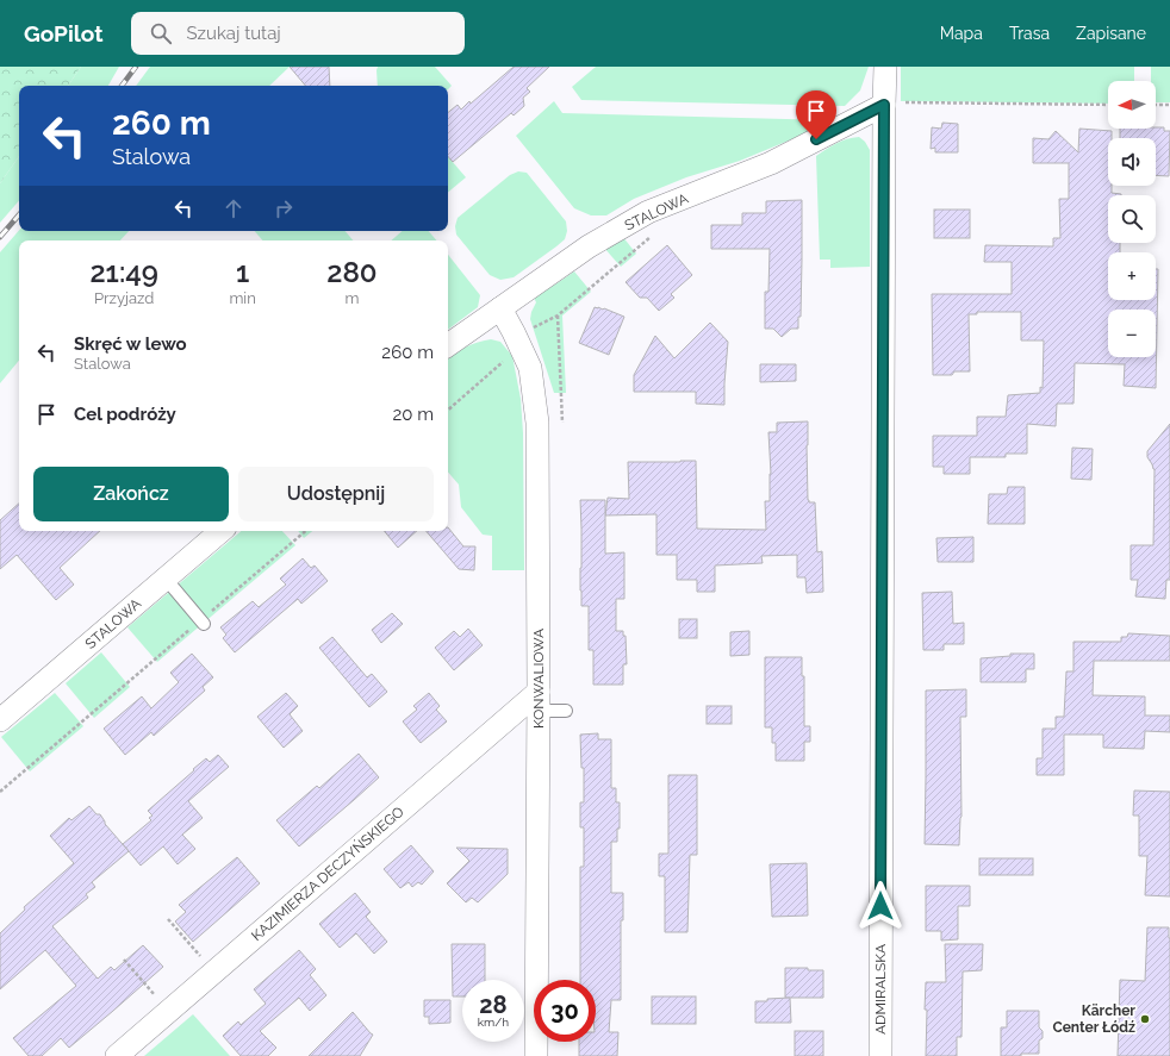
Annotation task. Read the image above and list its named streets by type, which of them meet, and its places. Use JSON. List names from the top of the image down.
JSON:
{
  "streets": {
    "street": [
      "STALOWA",
      "KONWALIOWA",
      "KAZIMIERZA DECZYŃSKIEGO",
      "ADMIRALSKA"
    ]
  },
  "crossings": [
    ["STALOWA", "KONWALIOWA"],
    ["STALOWA", "ADMIRALSKA"],
    ["KONWALIOWA", "KAZIMIERZA DECZYŃSKIEGO"]
  ],
  "places": ["Kärcher Center Łódź"],
  "north": "left",
  "page": {
    "header": "GoPilot",
    "search": "Szukaj tutaj",
    "nav": ["Mapa", "Trasa", "Zapisane"],
    "map_buttons": ["+", "−"],
    "turn": ["260 m", "Stalowa"],
    "eta": [
      "21:49",
      "Przyjazd",
      "1",
      "min",
      "280",
      "m"
    ],
    "list": [
      {
        "name": "Skręć w lewo",
        "note": "Stalowa",
        "value": "260 m"
      },
      {
        "name": "Cel podróży",
        "value": "20 m"
      }
    ],
    "buttons": ["Zakończ", "Udostępnij"],
    "speed": "28 km/h",
    "limit": "30"
  }
}
